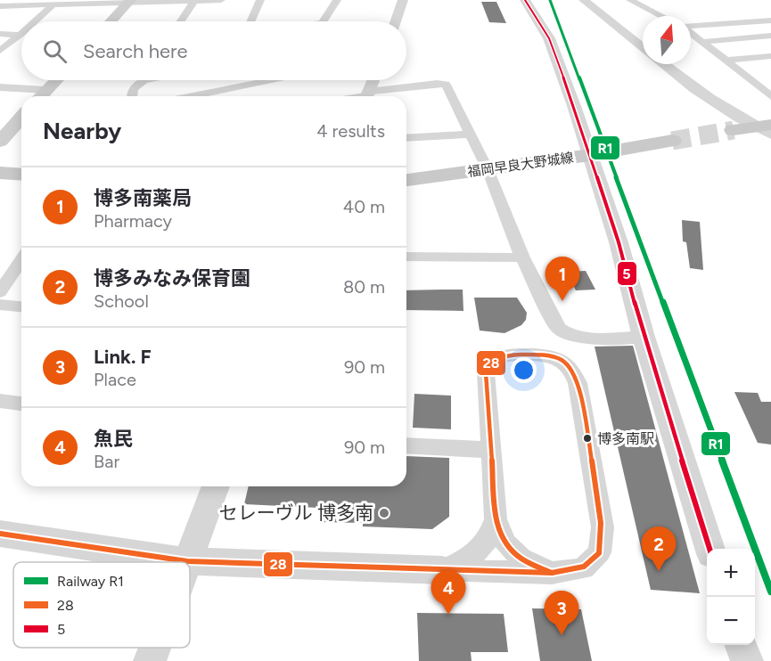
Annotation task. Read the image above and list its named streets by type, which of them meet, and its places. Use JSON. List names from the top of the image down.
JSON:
{
  "streets": {
    "main road": ["福岡早良大野城線"]
  },
  "places": ["博多南駅", "セレーヴル 博多南"],
  "lines": ["rail line R1", "transit line 5", "transit line 28"],
  "legend": ["Railway R1", "28", "5"],
  "north": "top",
  "page": {
    "search": "Search here",
    "heading": ["Nearby", "4 results"],
    "list": [
      {
        "mark": "1",
        "name": "博多南薬局",
        "note": "Pharmacy",
        "value": "40 m"
      },
      {
        "mark": "2",
        "name": "博多みなみ保育園",
        "note": "School",
        "value": "80 m"
      },
      {
        "mark": "3",
        "name": "Link. F",
        "note": "Place",
        "value": "90 m"
      },
      {
        "mark": "4",
        "name": "魚民",
        "note": "Bar",
        "value": "90 m"
      }
    ],
    "pins": [
      "1",
      "2",
      "4",
      "3"
    ],
    "map_buttons": ["+", "−"]
  }
}
